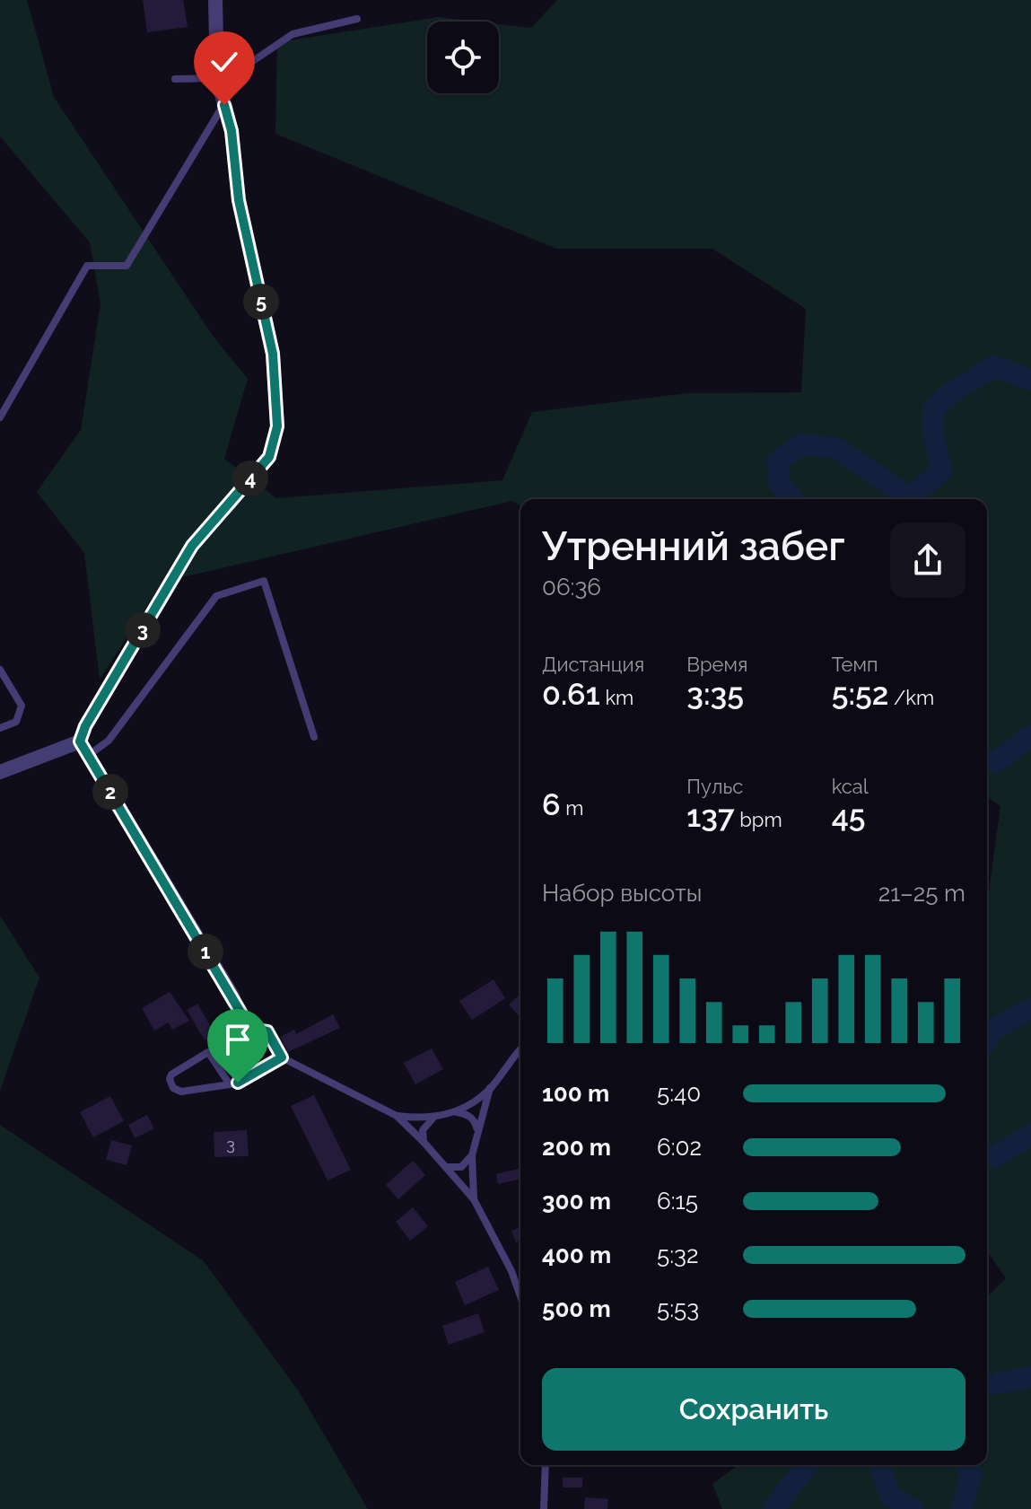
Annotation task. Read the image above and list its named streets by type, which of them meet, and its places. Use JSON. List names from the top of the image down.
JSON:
{
  "house_numbers": ["3"],
  "page": {
    "pins": [
      "5",
      "4",
      "3",
      "2",
      "1"
    ],
    "heading": ["Утренний забег", "06:36"],
    "stats": [
      ["Дистанция", "0.61 km"],
      ["Время", "3:35"],
      ["Темп", "5:52 /km"],
      ["6 m"],
      ["Пульс", "137 bpm"],
      ["kcal", "45"]
    ],
    "chart": ["Набор высоты", "21–25 m"],
    "list": [
      {
        "name": "100 m",
        "note": "5:40"
      },
      {
        "name": "200 m",
        "note": "6:02"
      },
      {
        "name": "300 m",
        "note": "6:15"
      },
      {
        "name": "400 m",
        "note": "5:32"
      },
      {
        "name": "500 m",
        "note": "5:53"
      }
    ],
    "buttons": "Сохранить"
  }
}
